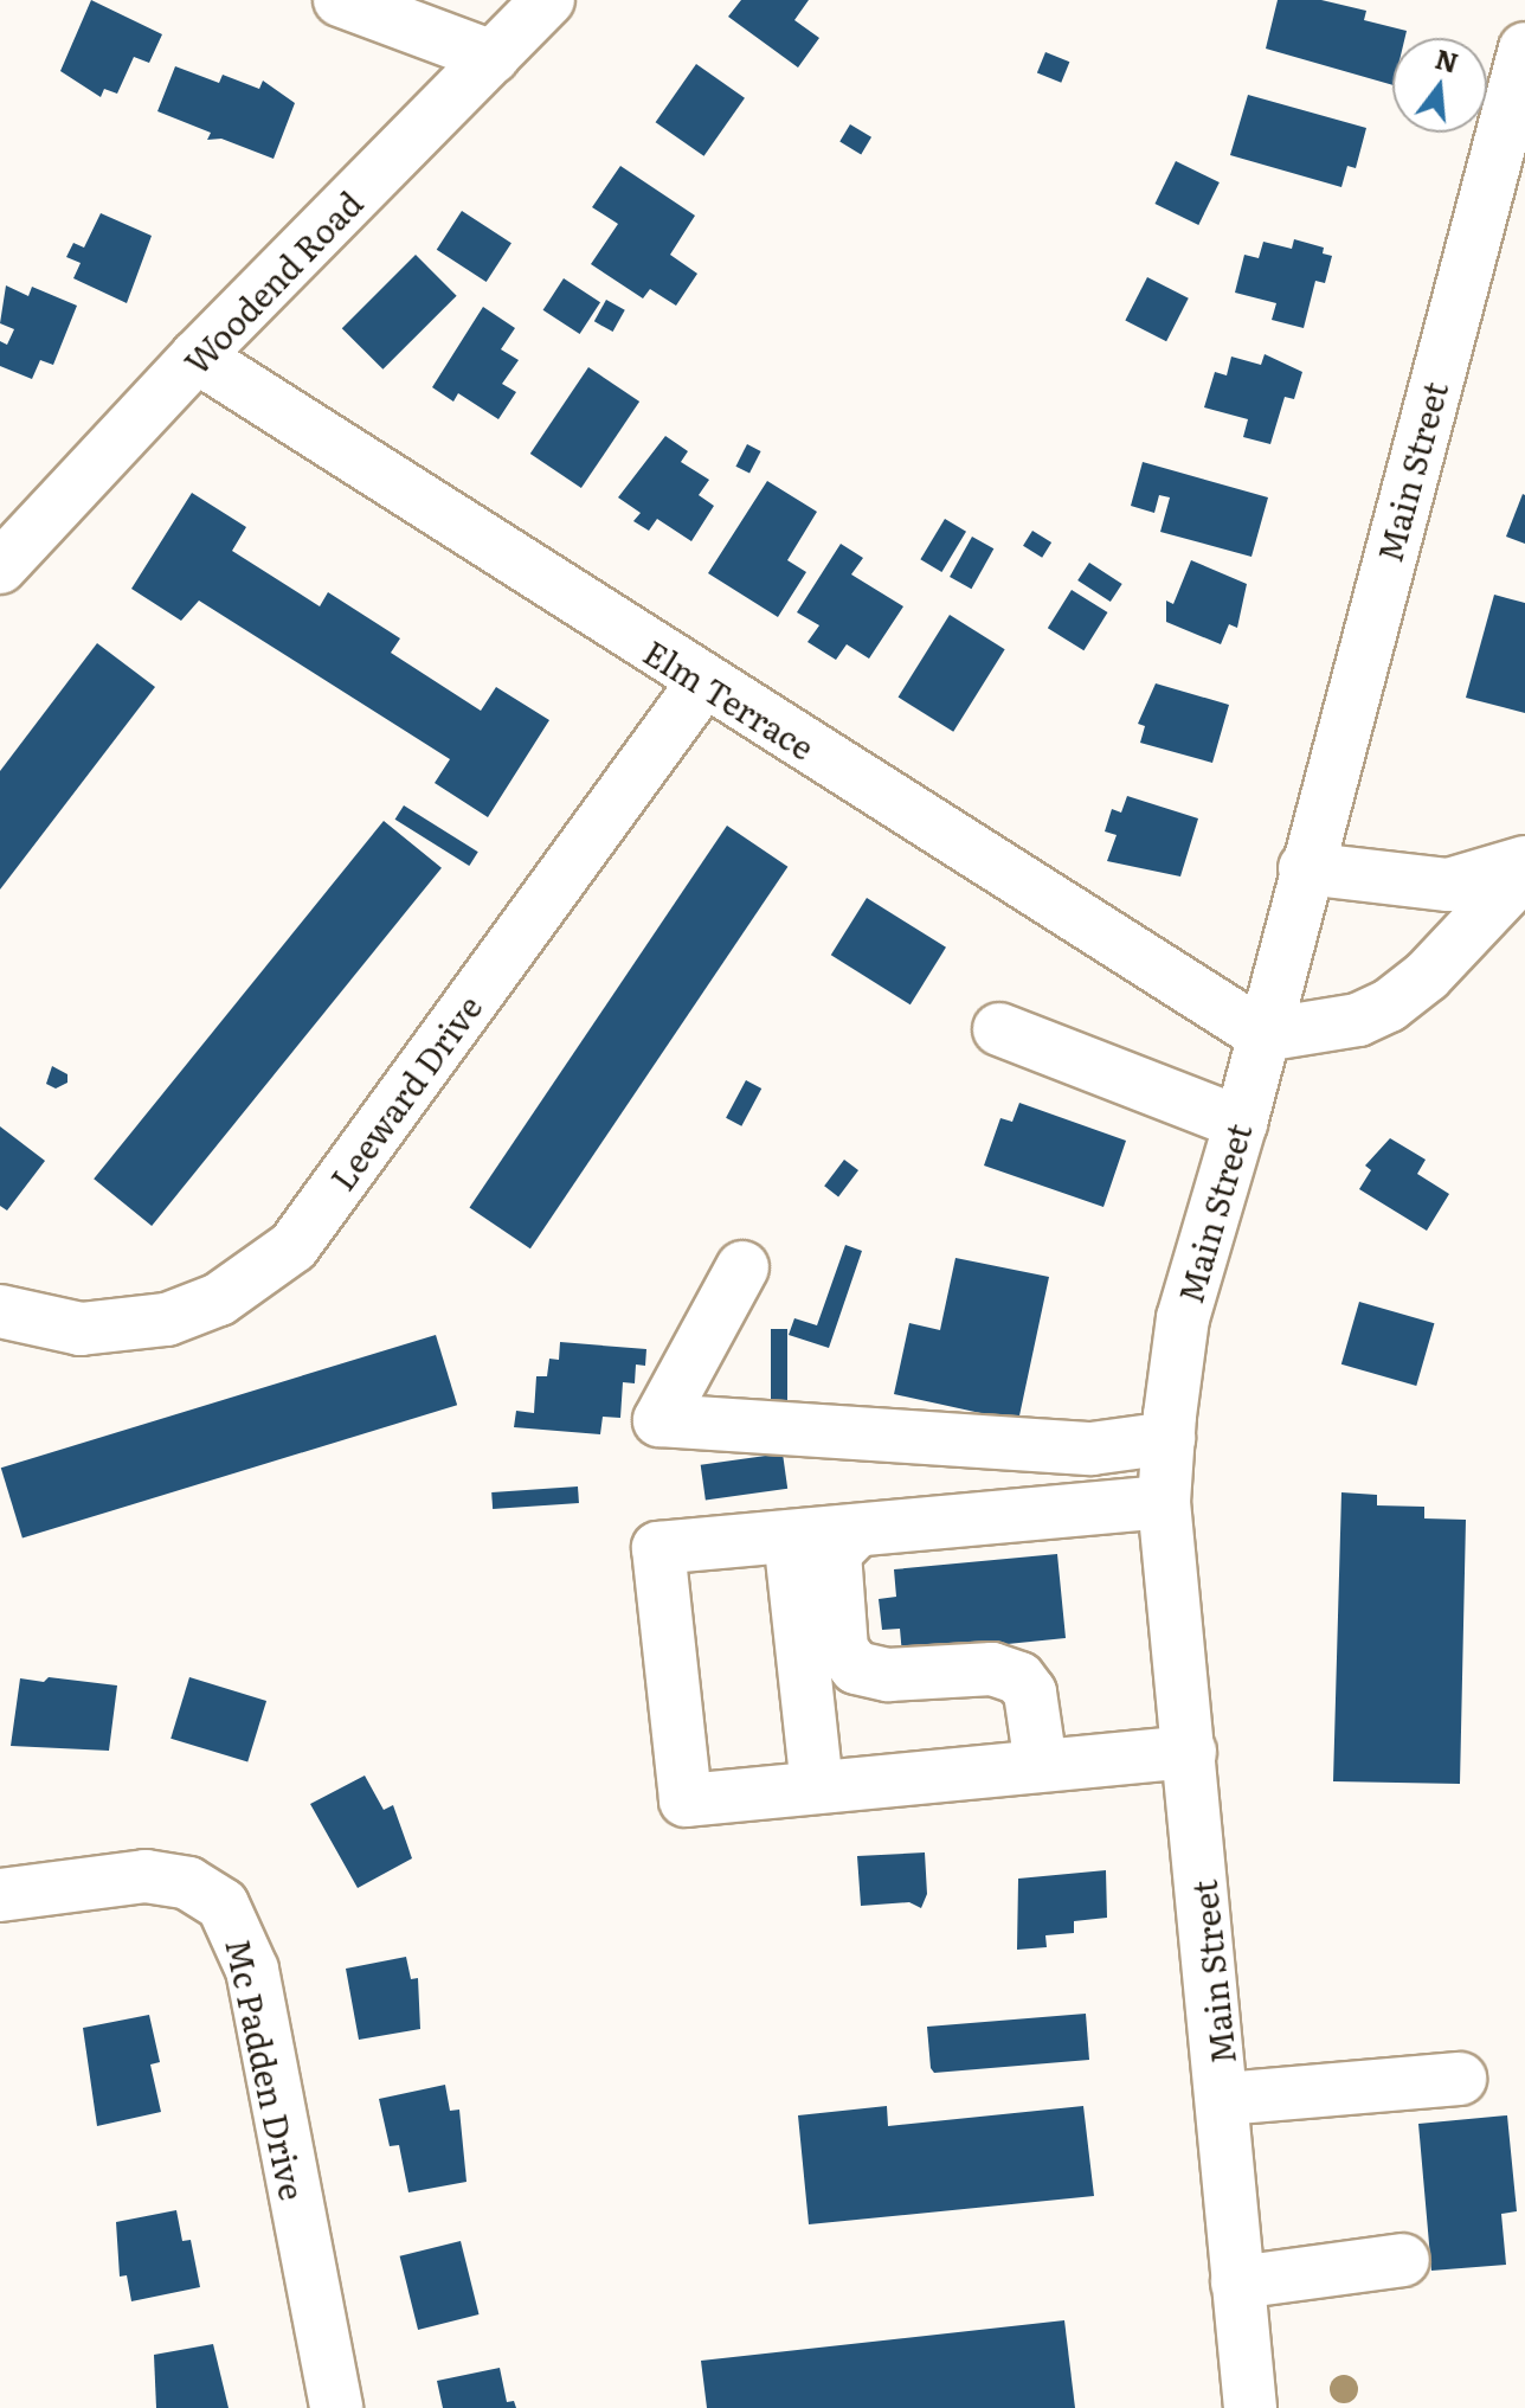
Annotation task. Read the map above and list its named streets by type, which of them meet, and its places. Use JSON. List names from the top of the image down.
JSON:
{
  "streets": {
    "street": [
      "Woodend Road",
      "Main Street",
      "Elm Terrace",
      "Leeward Drive",
      "Mc Padden Drive"
    ]
  },
  "crossings": [
    ["Woodend Road", "Elm Terrace"],
    ["Main Street", "Elm Terrace"],
    ["Elm Terrace", "Leeward Drive"]
  ],
  "north": "top"
}
